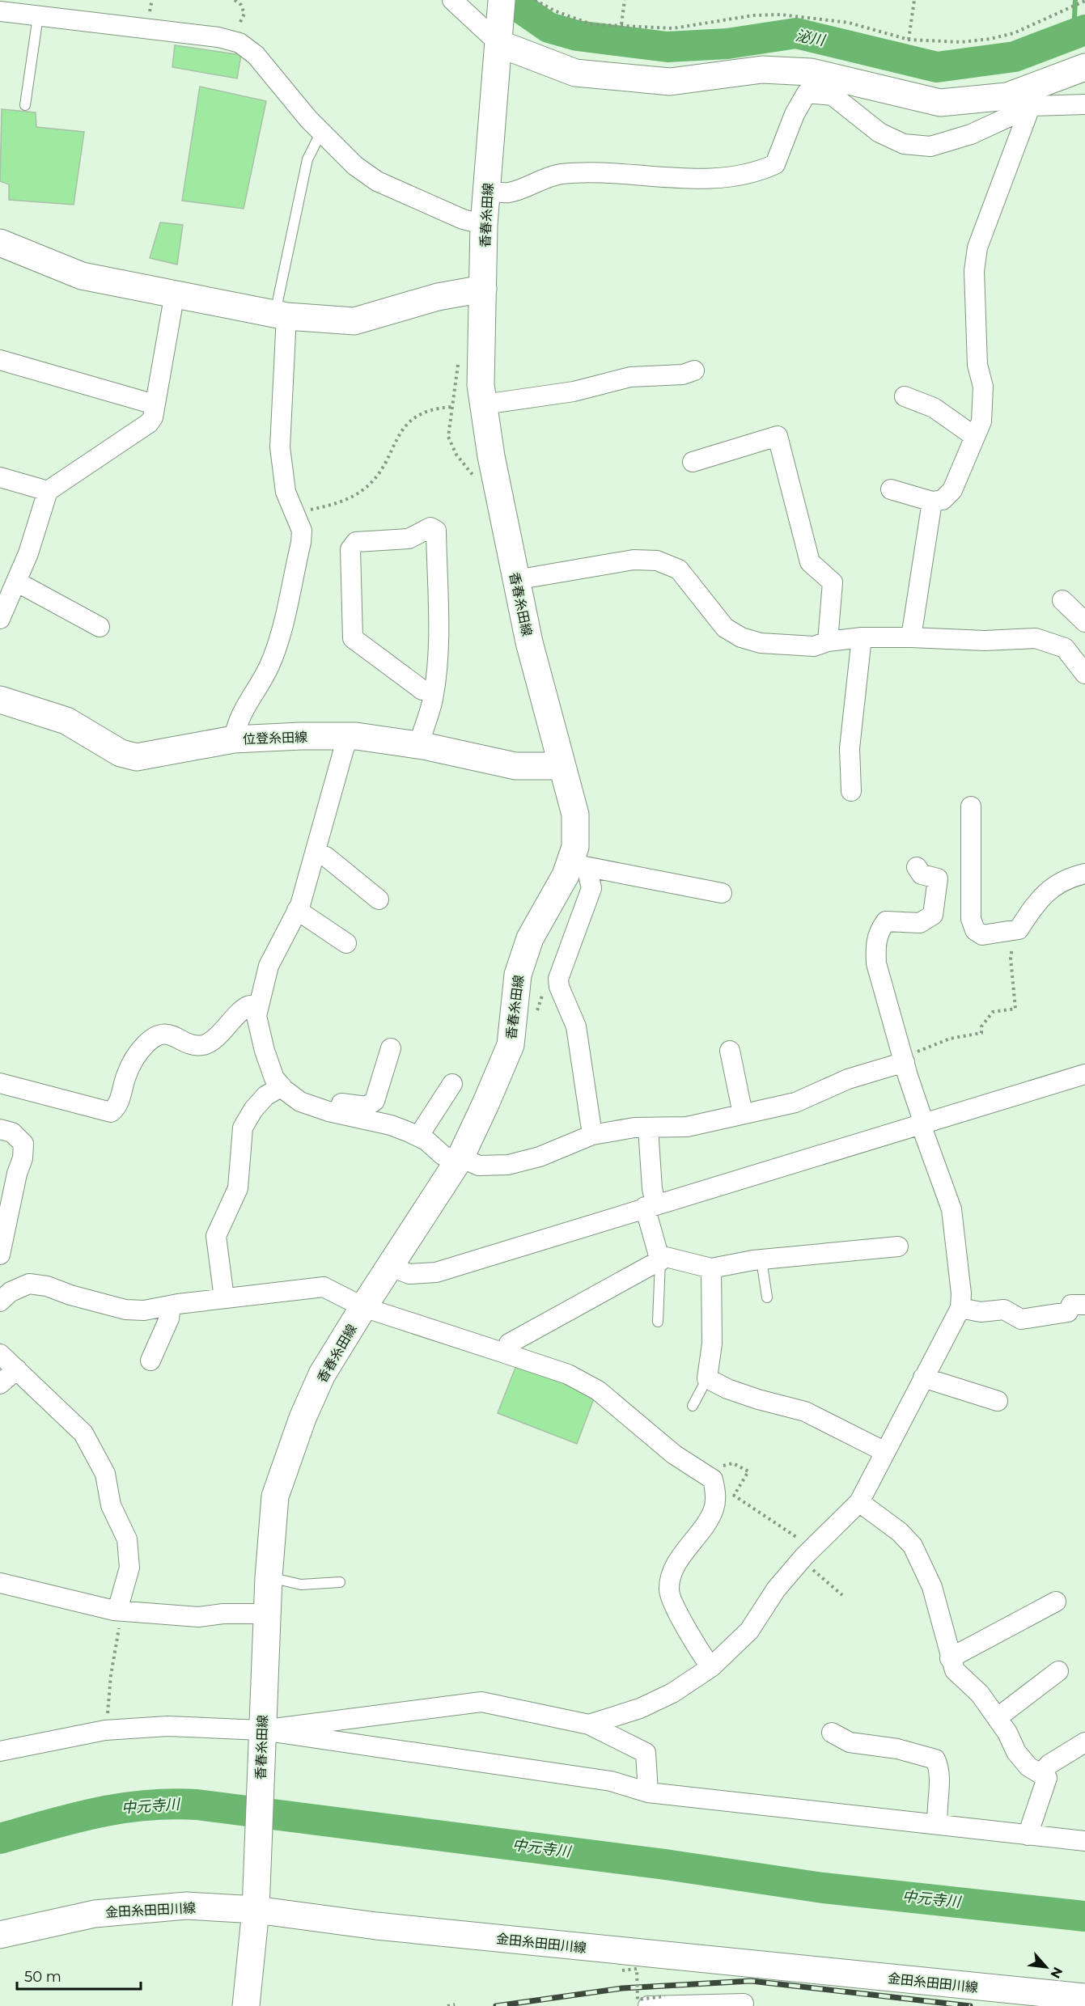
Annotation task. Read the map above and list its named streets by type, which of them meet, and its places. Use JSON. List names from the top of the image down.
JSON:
{
  "streets": {
    "main road": ["香春糸田線", "位登糸田線", "金田糸田田川線"]
  },
  "crossings": [
    ["香春糸田線", "位登糸田線"],
    ["香春糸田線", "金田糸田田川線"]
  ],
  "water": ["泌川", "中元寺川"],
  "scale_bar": "50 m",
  "north": "bottom right"
}
